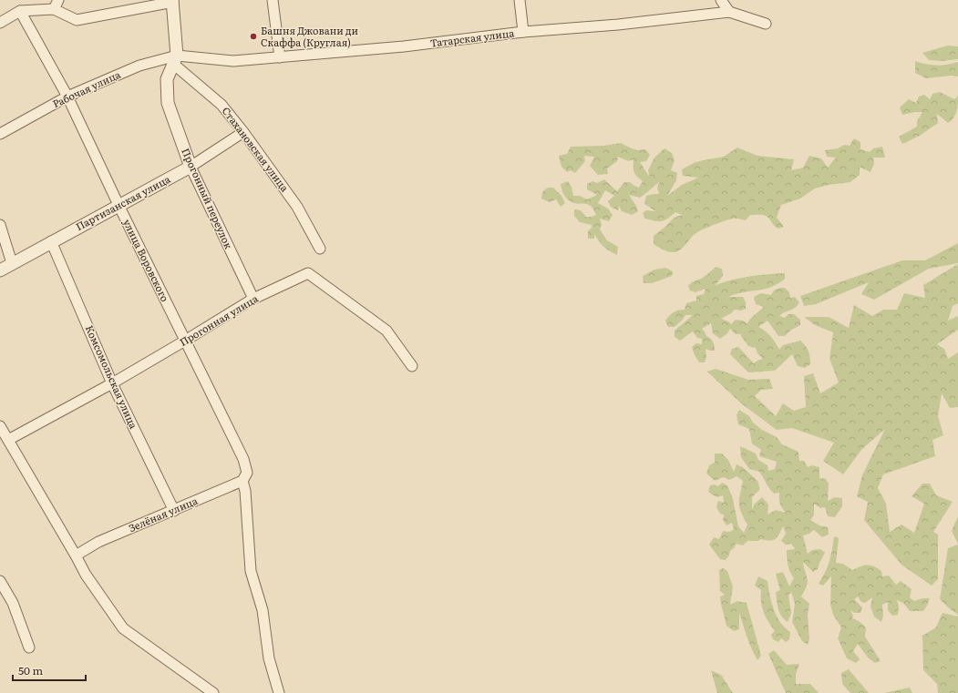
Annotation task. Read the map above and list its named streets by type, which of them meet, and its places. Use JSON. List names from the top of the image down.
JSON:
{
  "streets": {
    "street": [
      "Татарская улица",
      "Рабочая улица",
      "Стахановская улица",
      "Прогонный переулок",
      "Партизанская улица",
      "улица Воровского",
      "Прогонная улица",
      "Комсомольская улица",
      "Зелёная улица"
    ]
  },
  "crossings": [
    ["Татарская улица", "Рабочая улица"],
    ["Татарская улица", "Стахановская улица"],
    ["Татарская улица", "Прогонный переулок"],
    ["Рабочая улица", "Стахановская улица"],
    ["Рабочая улица", "Прогонный переулок"],
    ["Рабочая улица", "улица Воровского"],
    ["Стахановская улица", "Прогонный переулок"],
    ["Стахановская улица", "Партизанская улица"],
    ["Прогонный переулок", "Партизанская улица"],
    ["Прогонный переулок", "Прогонная улица"],
    ["Партизанская улица", "улица Воровского"],
    ["Партизанская улица", "Комсомольская улица"],
    ["улица Воровского", "Прогонная улица"],
    ["улица Воровского", "Зелёная улица"],
    ["Прогонная улица", "Комсомольская улица"],
    ["Комсомольская улица", "Зелёная улица"]
  ],
  "places": ["Башня Джовани ди Скаффа (Круглая)"],
  "scale_bar": "50 m"
}
